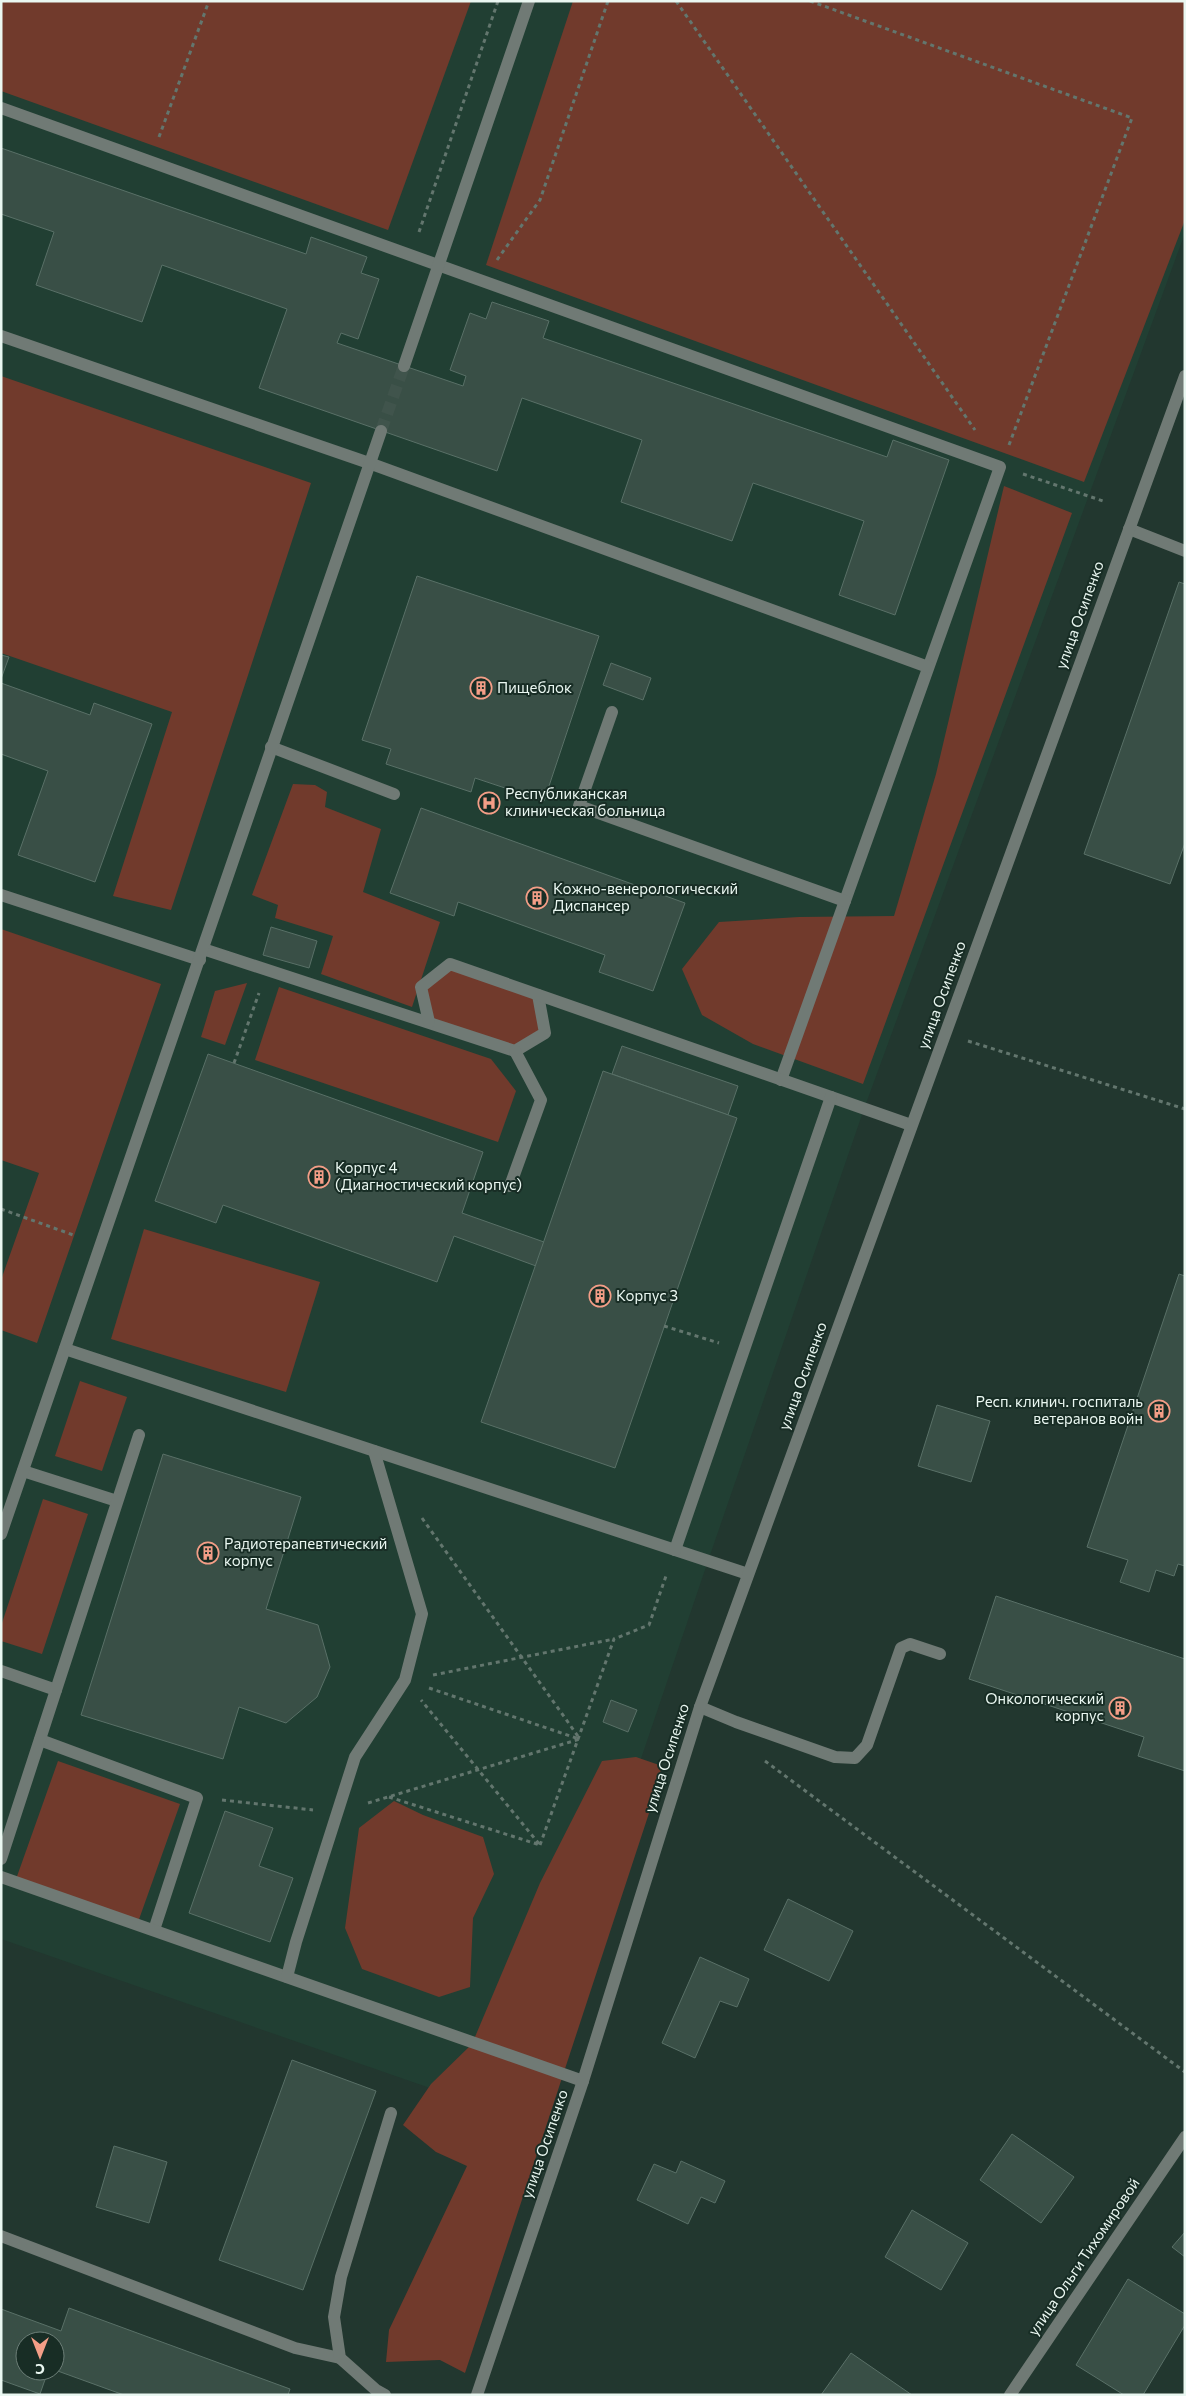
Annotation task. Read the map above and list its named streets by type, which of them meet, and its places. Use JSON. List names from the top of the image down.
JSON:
{
  "streets": {
    "street": ["улица Осипенко", "улица Ольги Тихомировой"]
  },
  "places": {
    "building": [
      "Пищеблок",
      "Кожно-венерологический Диспансер",
      "Корпус 4 (Диагностический корпус)",
      "Корпус 3",
      "Респ. клинич. госпиталь ветеранов войн",
      "Радиотерапевтический корпус",
      "Онкологический корпус"
    ],
    "hospital": ["Республиканская клиническая больница"]
  },
  "north": "bottom"
}
